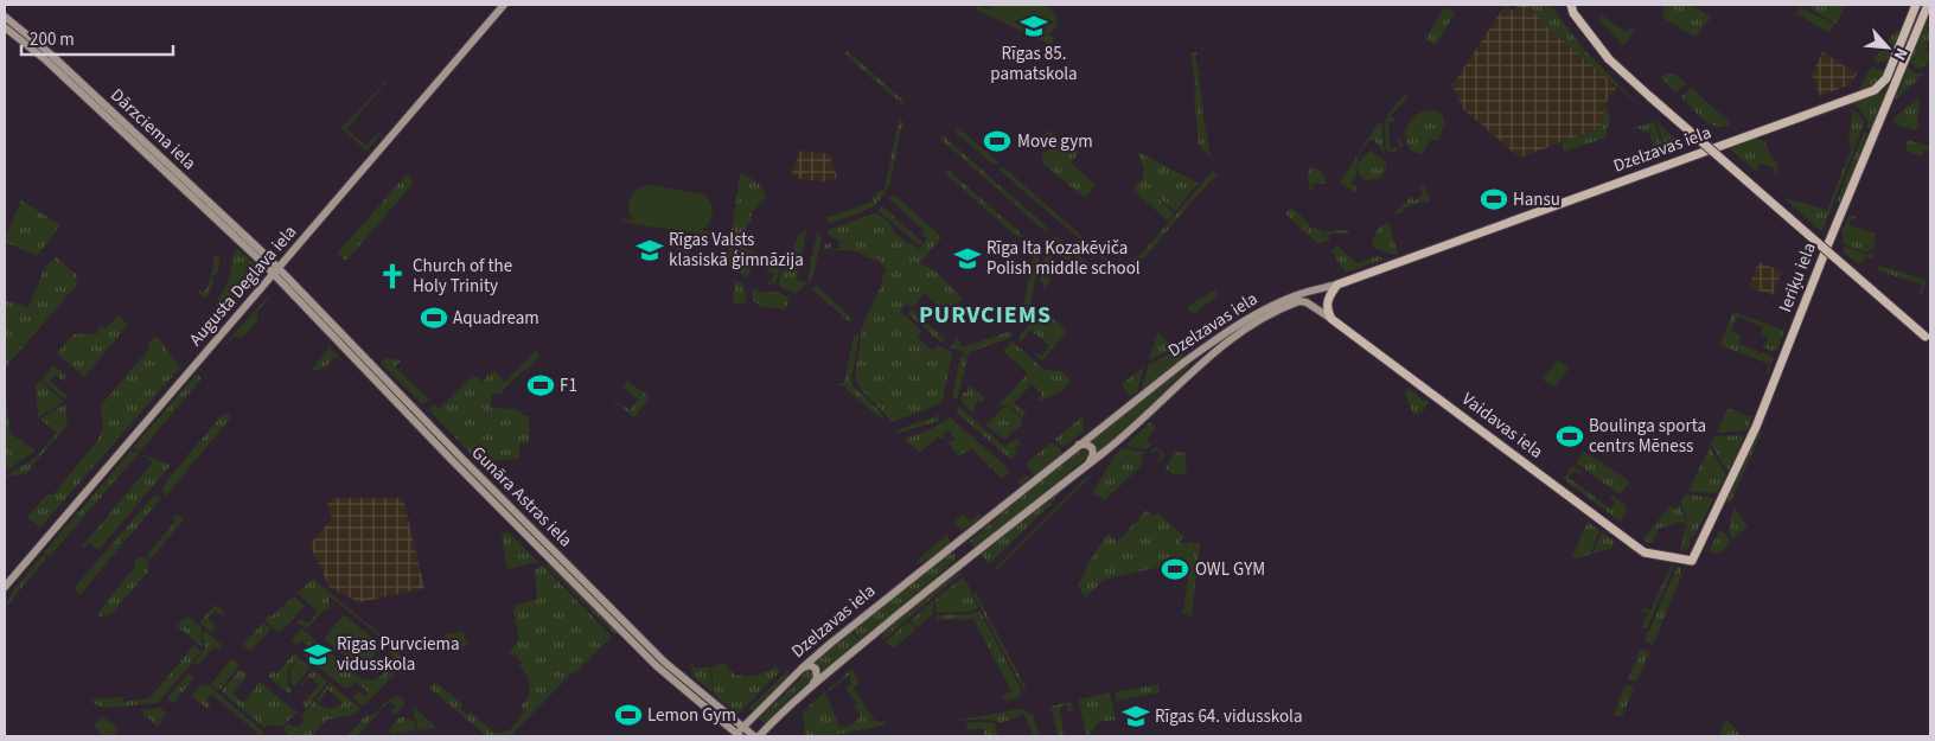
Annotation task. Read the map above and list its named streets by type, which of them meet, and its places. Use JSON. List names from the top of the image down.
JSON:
{
  "streets": {
    "main road": [
      "Dārzciema iela",
      "Dzelzavas iela",
      "Ieriķu iela",
      "Augusta Deglava iela",
      "Vaidavas iela",
      "Gunāra Astras iela"
    ]
  },
  "crossings": [
    ["Dārzciema iela", "Augusta Deglava iela"],
    ["Dārzciema iela", "Gunāra Astras iela"],
    ["Dzelzavas iela", "Vaidavas iela"],
    ["Dzelzavas iela", "Gunāra Astras iela"],
    ["Ieriķu iela", "Vaidavas iela"],
    ["Augusta Deglava iela", "Gunāra Astras iela"]
  ],
  "districts": ["PURVCIEMS"],
  "places": {
    "school or university": [
      "Rīgas 85. pamatskola",
      "Rīgas Valsts klasiskā ģimnāzija",
      "Rīga Ita Kozakēviča Polish middle school",
      "Rīgas Purvciema vidusskola",
      "Rīgas 64. vidusskola"
    ],
    "sports": [
      "Move gym",
      "Hansu",
      "Aquadream",
      "F1",
      "Boulinga sporta centrs Mēness",
      "OWL GYM",
      "Lemon Gym"
    ],
    "church": ["Church of the Holy Trinity"]
  },
  "scale_bar": "200 m",
  "north": "bottom right"
}
